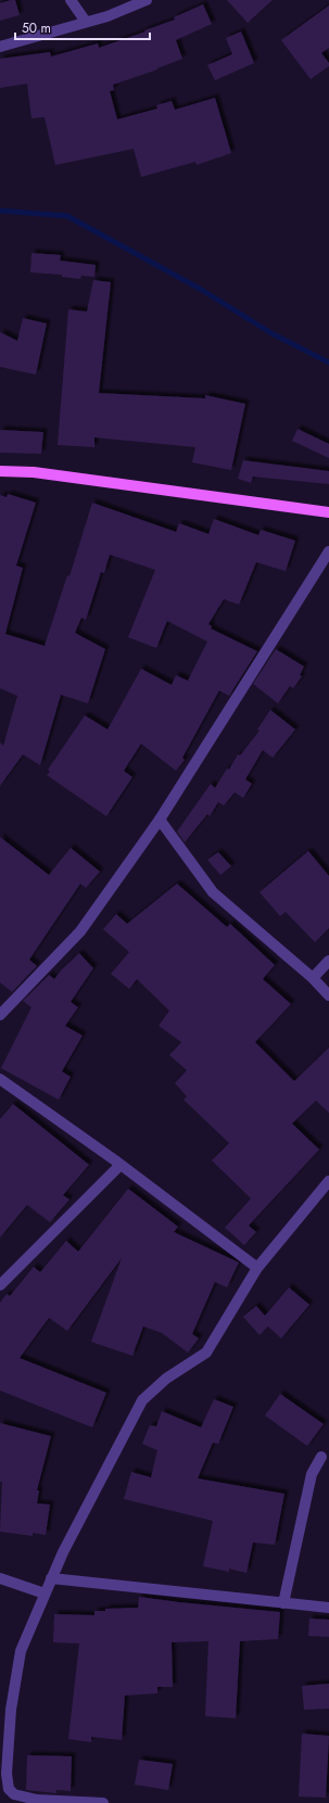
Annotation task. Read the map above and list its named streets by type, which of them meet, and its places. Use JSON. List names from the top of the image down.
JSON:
{
  "scale_bar": "50 m"
}
